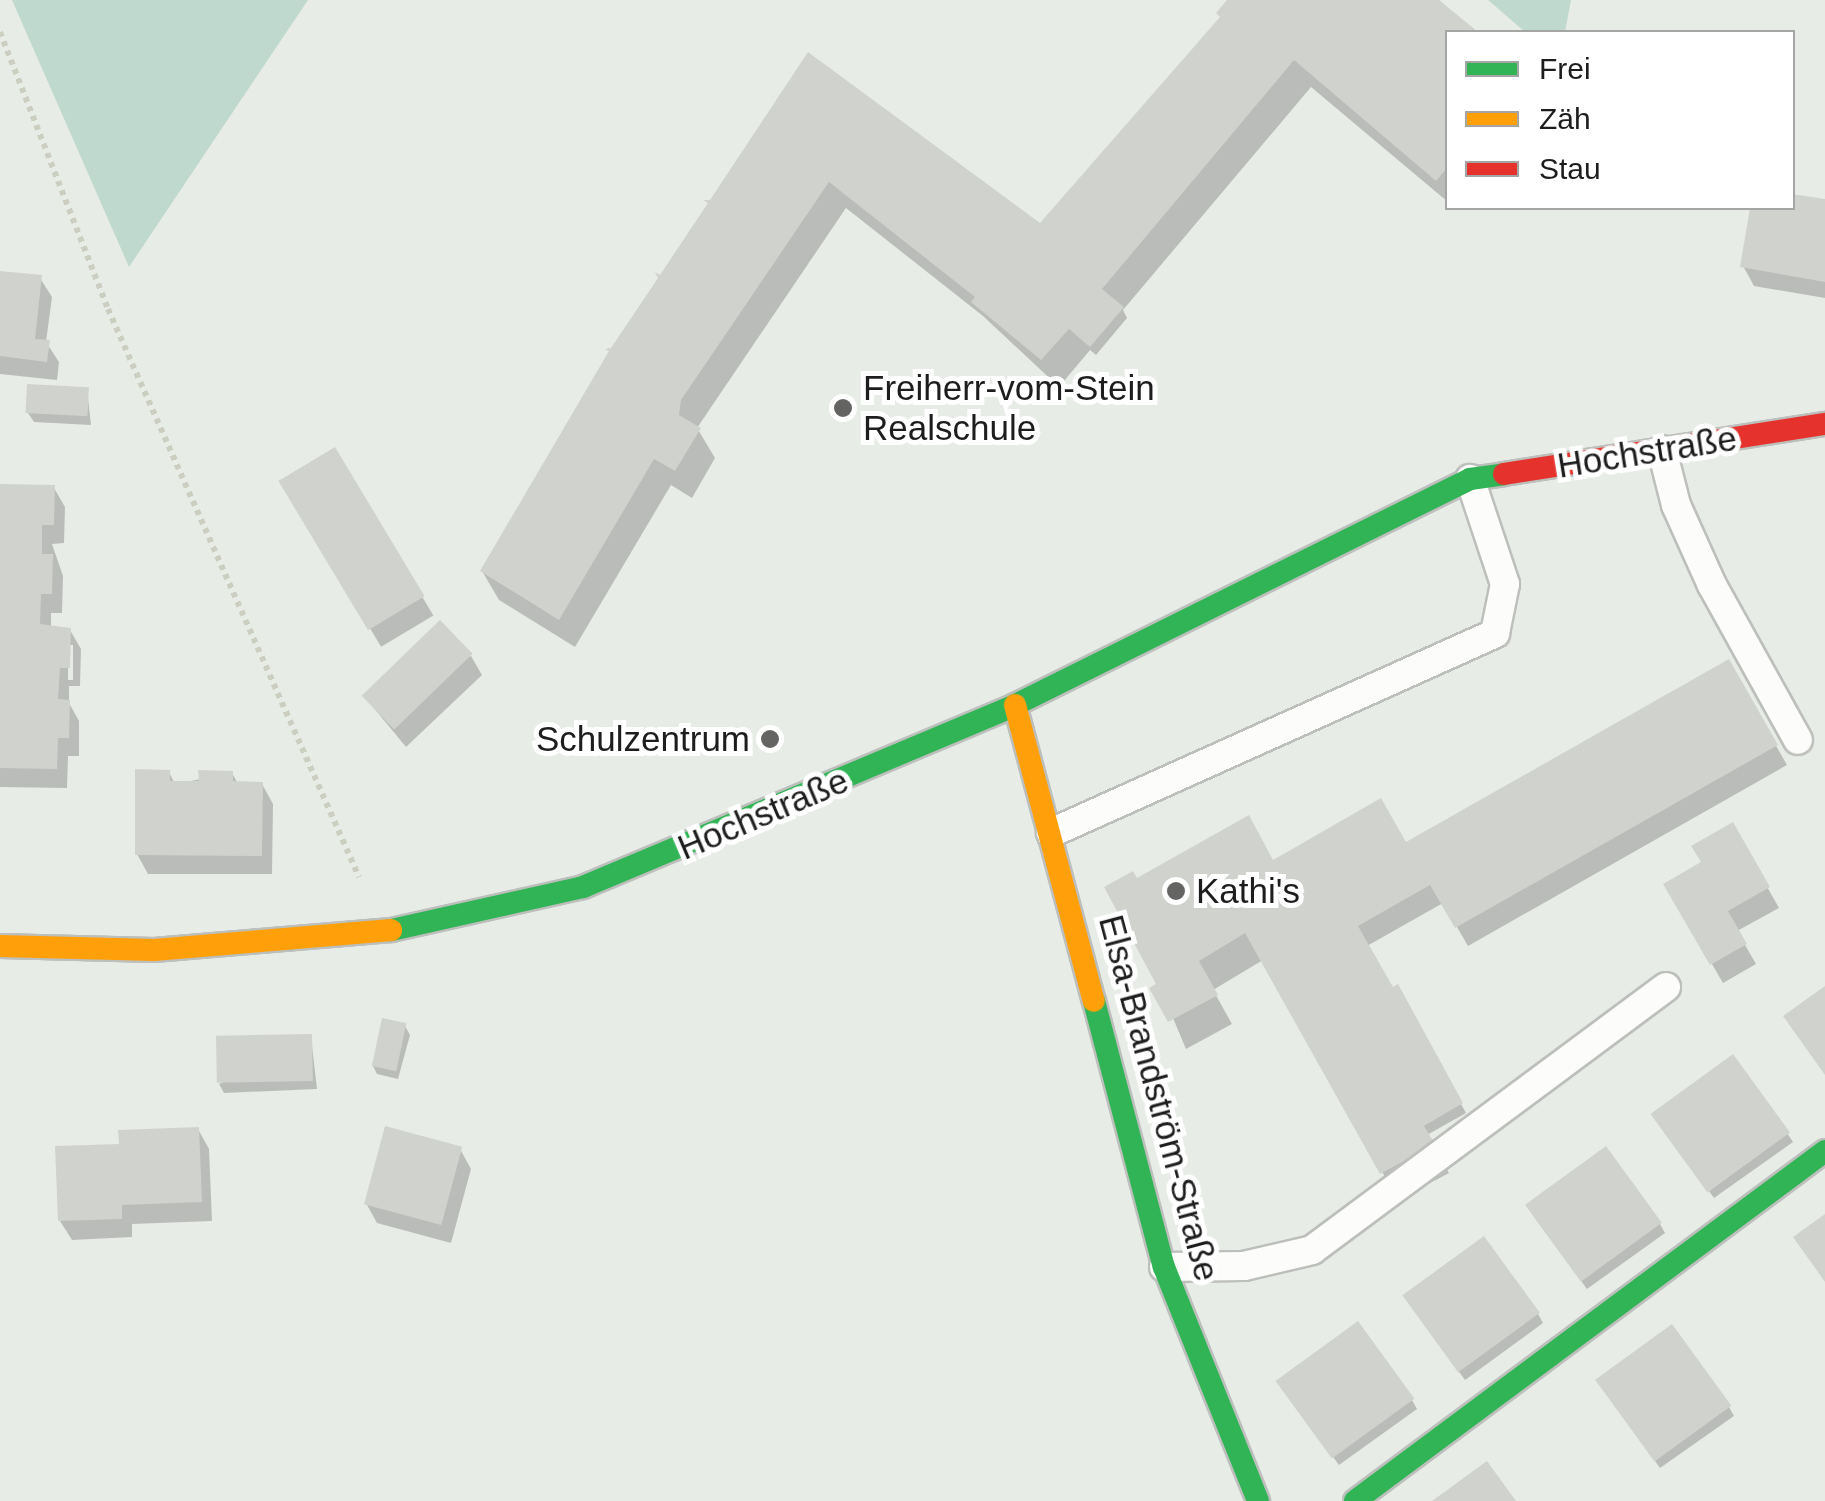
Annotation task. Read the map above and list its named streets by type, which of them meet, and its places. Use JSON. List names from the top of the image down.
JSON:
{
  "streets": {
    "street": ["Hochstraße", "Elsa-Brandström-Straße"]
  },
  "crossings": [
    ["Hochstraße", "Elsa-Brandström-Straße"]
  ],
  "places": ["Freiherr-vom-Stein Realschule", "Schulzentrum", "Kathi's"],
  "legend": ["Frei", "Zäh", "Stau"]
}
